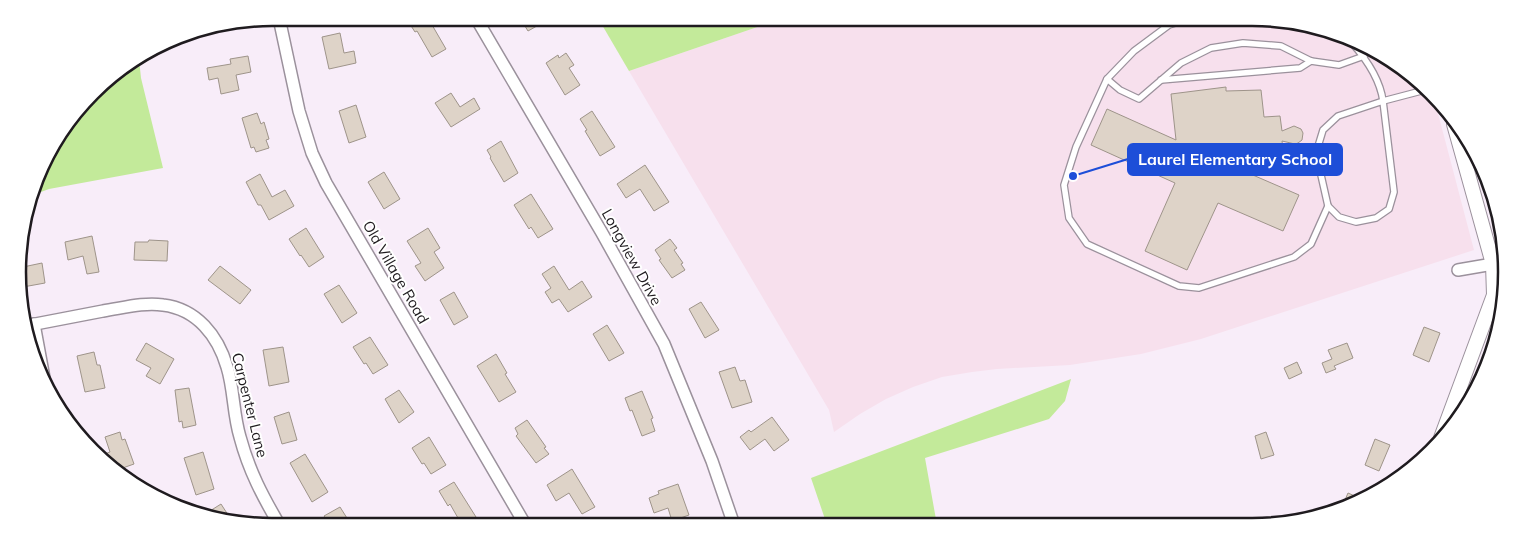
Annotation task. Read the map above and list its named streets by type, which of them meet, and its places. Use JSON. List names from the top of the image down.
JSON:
{
  "streets": {
    "street": ["Longview Drive", "Old Village Road", "Carpenter Lane"]
  },
  "places": ["Laurel Elementary School"]
}
